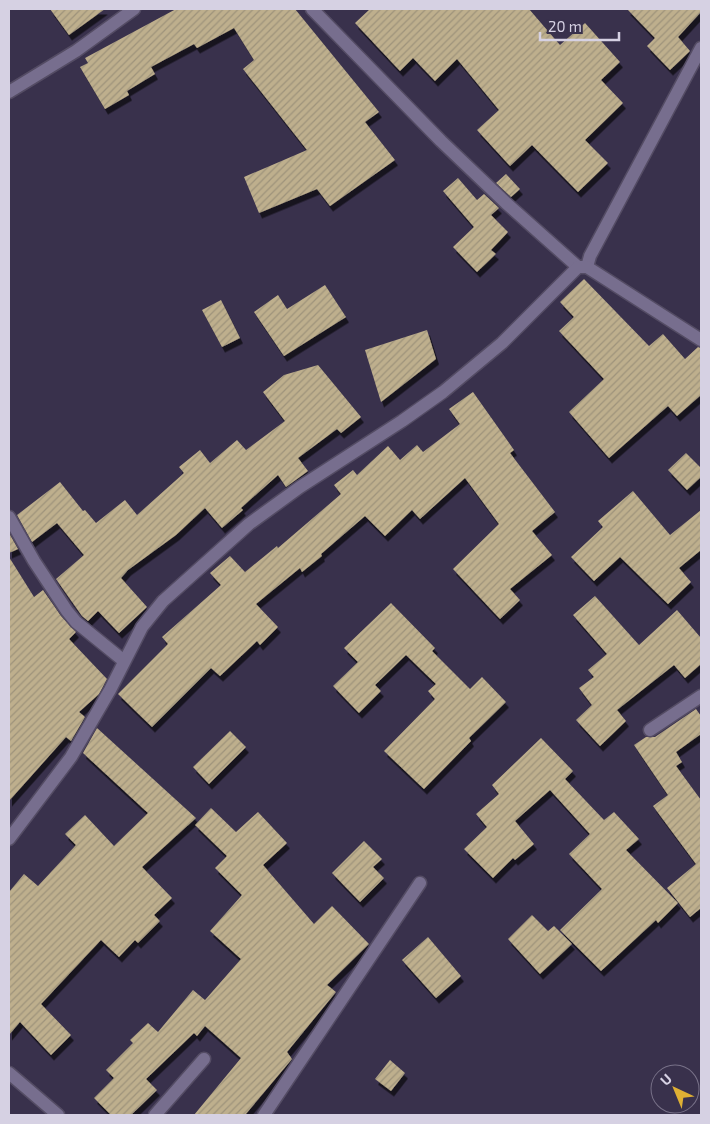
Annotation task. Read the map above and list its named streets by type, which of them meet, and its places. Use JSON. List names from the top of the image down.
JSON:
{
  "scale_bar": "20 m",
  "north": "top left"
}
